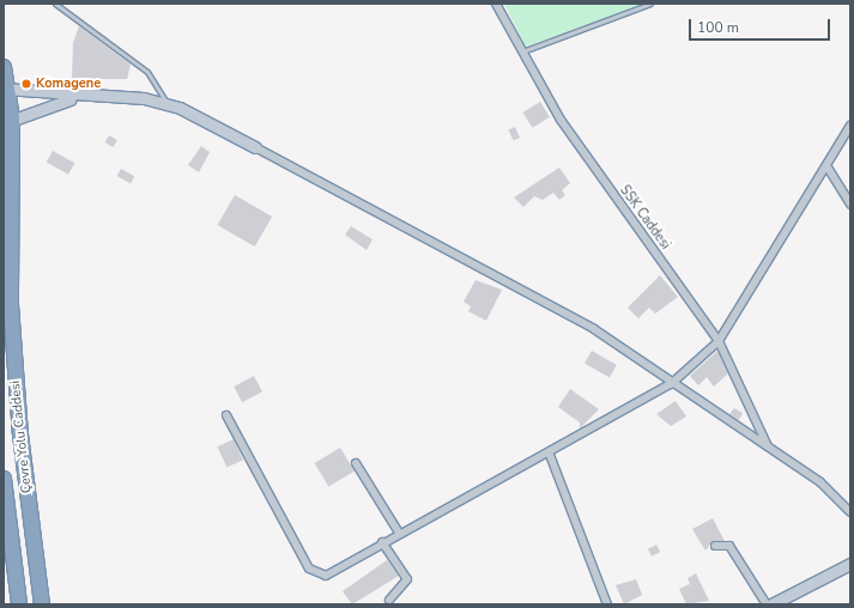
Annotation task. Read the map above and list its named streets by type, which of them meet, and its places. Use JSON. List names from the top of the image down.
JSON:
{
  "streets": {
    "highway": ["Çevre Yolu Caddesi"],
    "street": ["SSK Caddesi"]
  },
  "places": ["Komagene"],
  "scale_bar": "100 m"
}
